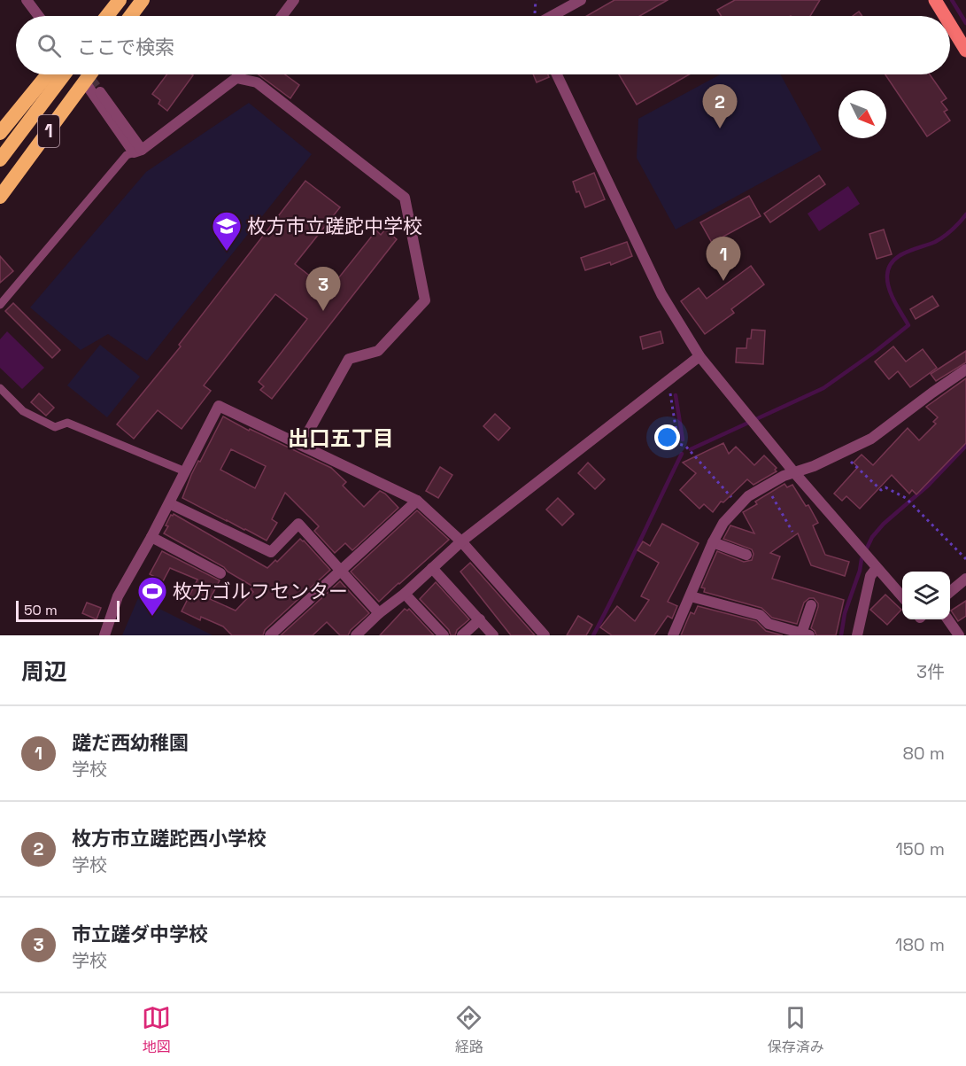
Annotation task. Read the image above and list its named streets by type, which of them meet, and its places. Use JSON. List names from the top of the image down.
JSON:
{
  "streets": {
    "highway": ["1"]
  },
  "districts": ["出口五丁目"],
  "places": {
    "school or university": ["枚方市立蹉跎中学校"],
    "sports": ["枚方ゴルフセンター"]
  },
  "scale_bar": "50 m",
  "north": "bottom right",
  "page": {
    "search": "ここで検索",
    "pins": ["2", "1", "3"],
    "scale": "50 m",
    "heading": ["周辺", "3件"],
    "list": [
      {
        "mark": "1",
        "name": "蹉だ西幼稚園",
        "note": "学校",
        "value": "80 m"
      },
      {
        "mark": "2",
        "name": "枚方市立蹉跎西小学校",
        "note": "学校",
        "value": "150 m"
      },
      {
        "mark": "3",
        "name": "市立蹉ダ中学校",
        "note": "学校",
        "value": "180 m"
      }
    ],
    "nav": ["地図", "経路", "保存済み"]
  }
}
